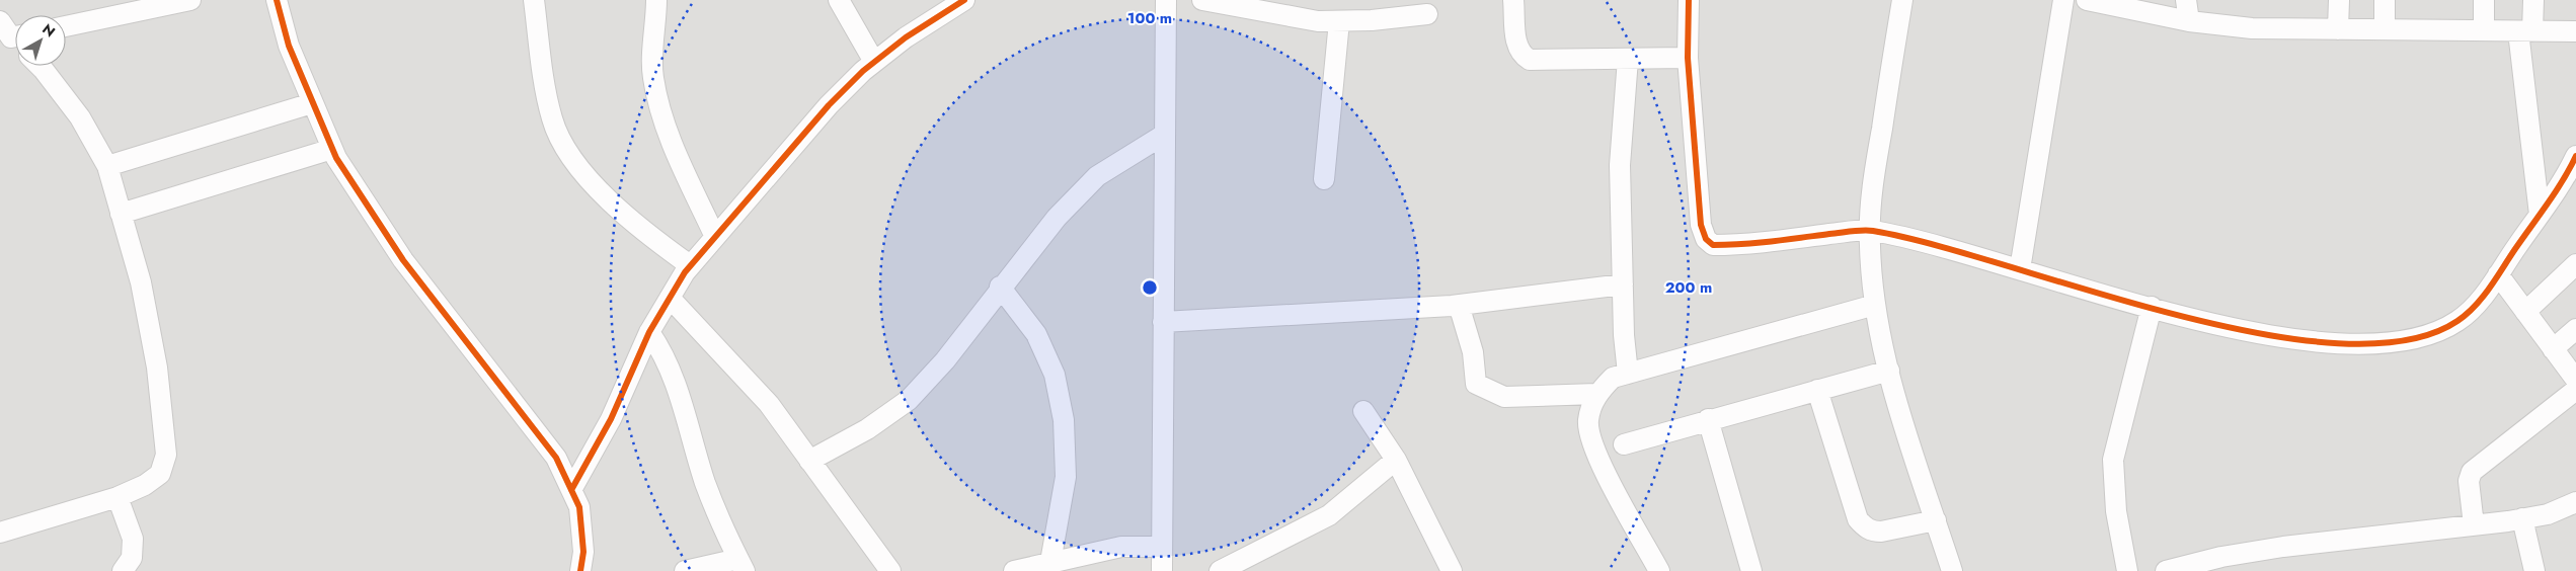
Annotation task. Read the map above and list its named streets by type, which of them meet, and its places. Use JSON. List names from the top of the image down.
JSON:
{
  "north": "top right",
  "rings": ["100 m", "200 m"]
}
